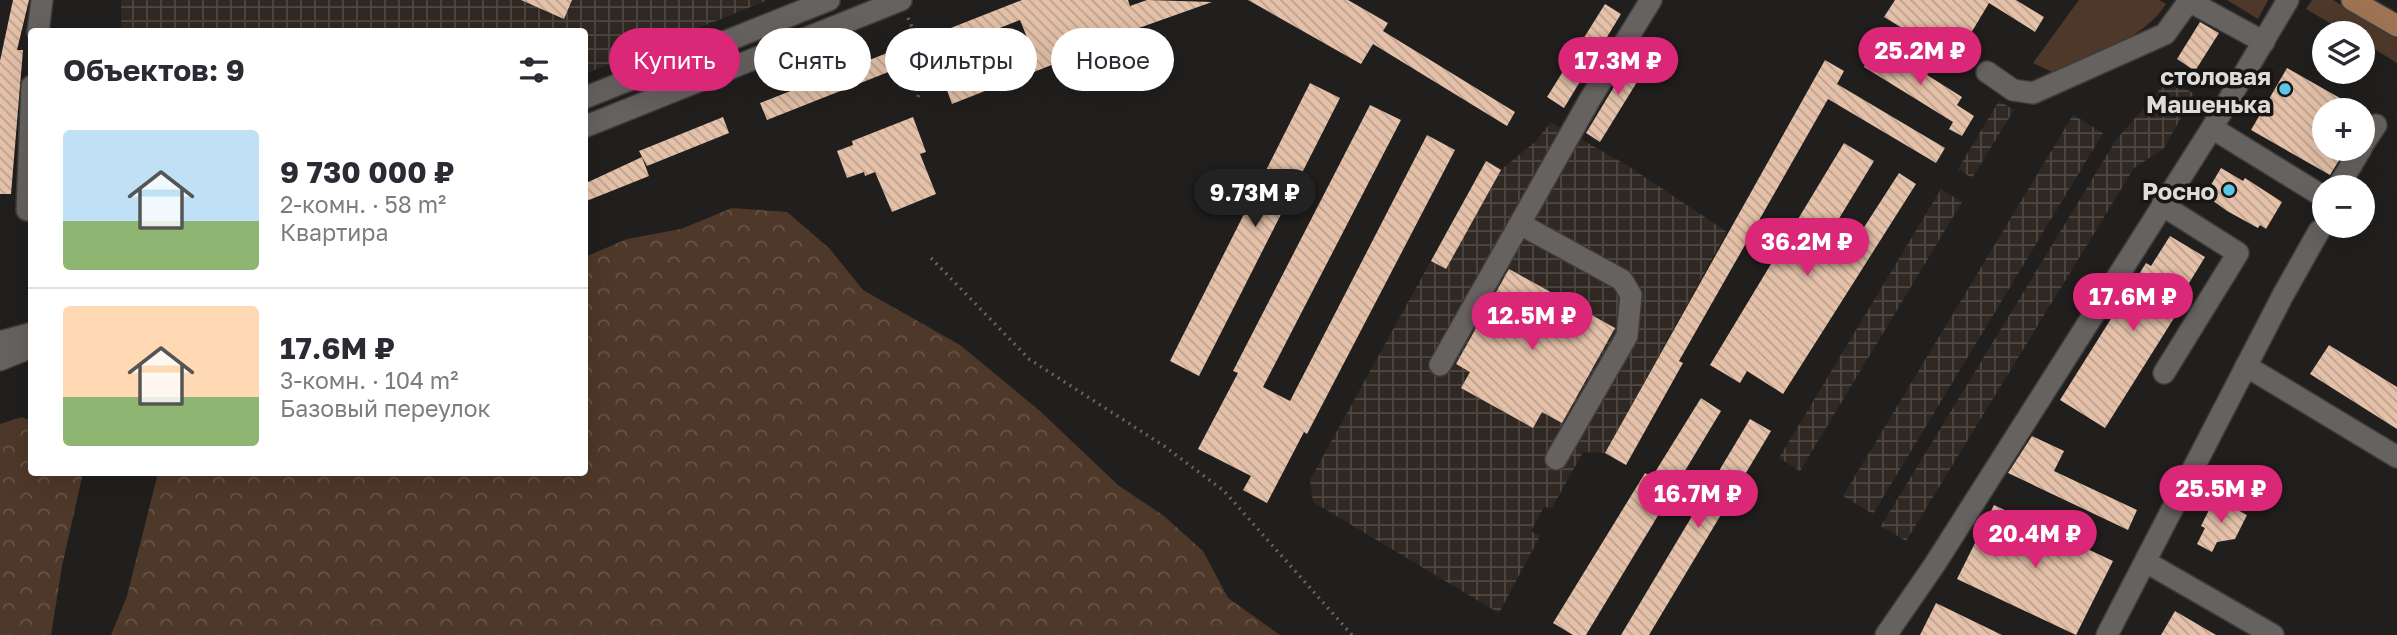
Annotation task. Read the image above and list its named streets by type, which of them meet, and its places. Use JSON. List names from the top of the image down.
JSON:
{
  "places": ["cтоловая Машенька", "Росно"],
  "page": {
    "map_buttons": ["+", "−"],
    "price": [
      "25.2M ₽",
      "17.3M ₽",
      "9.73M ₽",
      "36.2M ₽",
      "17.6M ₽",
      "12.5M ₽",
      "25.5M ₽",
      "16.7M ₽",
      "20.4M ₽"
    ],
    "chip": [
      "Купить",
      "Снять",
      "Фильтры",
      "Новое"
    ],
    "heading": "Объектов: 9",
    "list": [
      {
        "name": "9 730 000 ₽",
        "note": "2-комн. · 58 m² · Квартира"
      },
      {
        "name": "17.6M ₽",
        "note": "3-комн. · 104 m² · Базовый переулок"
      }
    ]
  }
}
